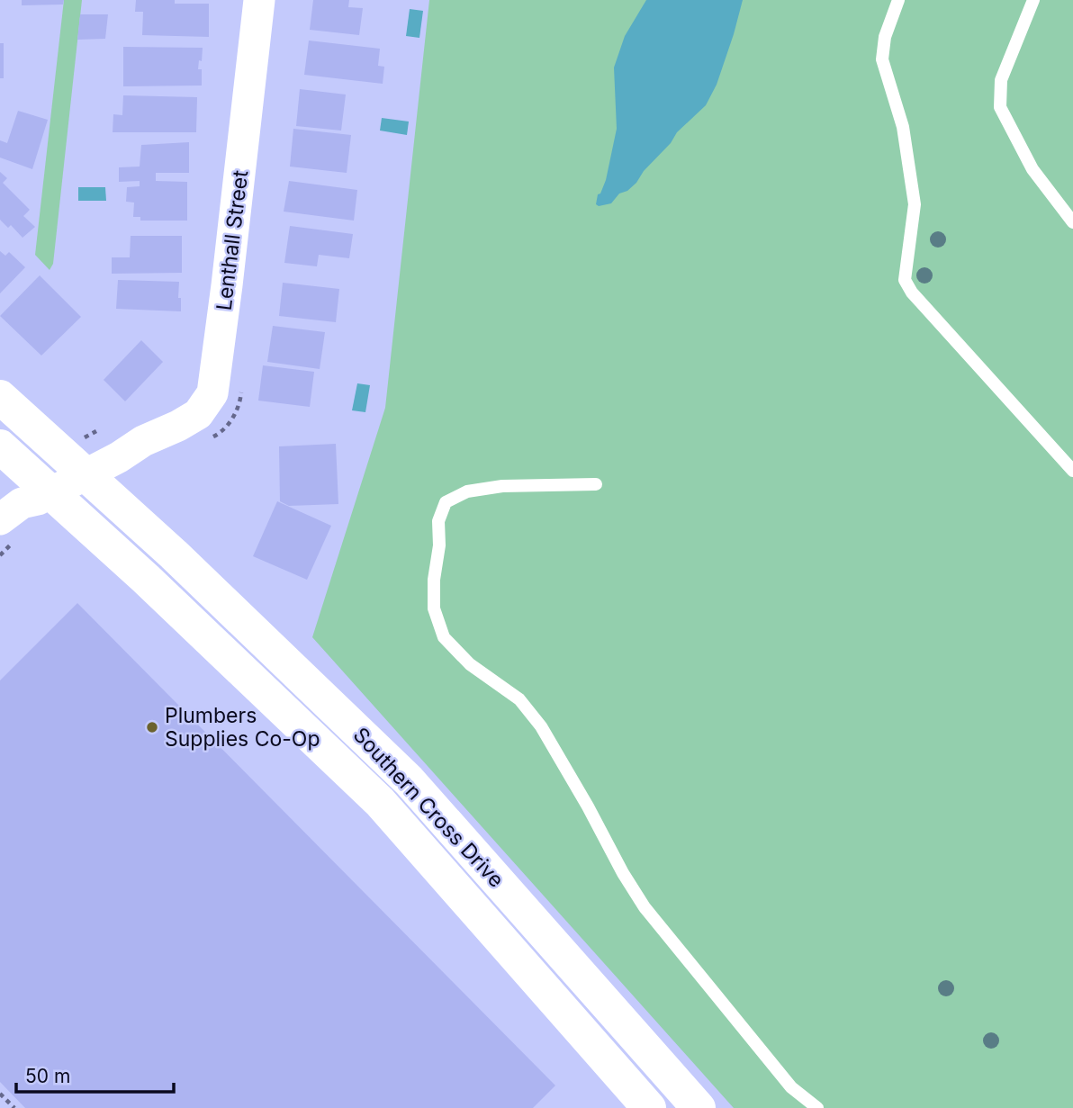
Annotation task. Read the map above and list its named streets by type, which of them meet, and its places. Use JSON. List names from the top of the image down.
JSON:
{
  "streets": {
    "highway": ["Southern Cross Drive"],
    "street": ["Lenthall Street"]
  },
  "places": ["Plumbers Supplies Co-Op"],
  "scale_bar": "50 m"
}
